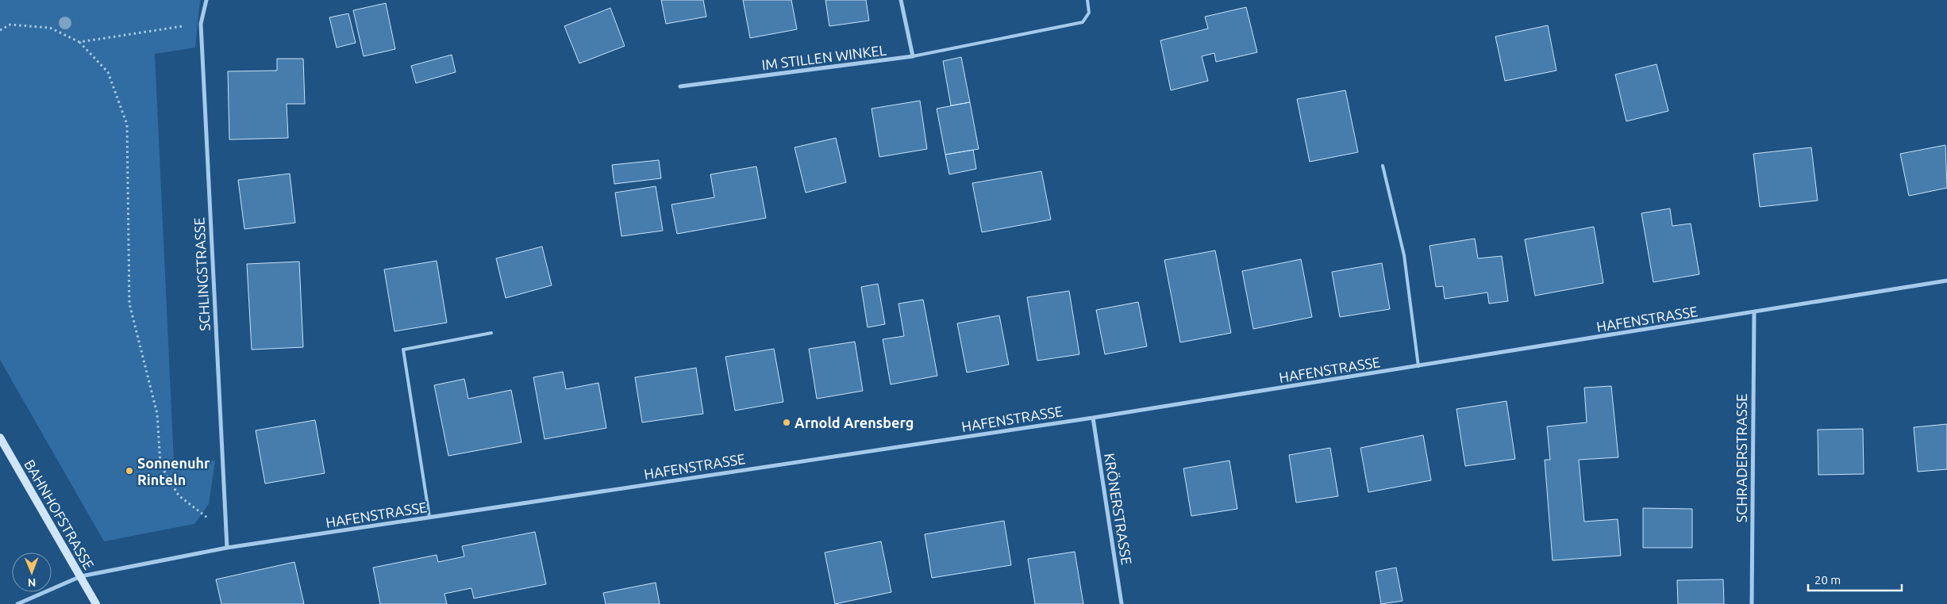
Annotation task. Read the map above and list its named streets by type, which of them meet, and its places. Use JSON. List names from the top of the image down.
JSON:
{
  "streets": {
    "main road": ["BAHNHOFSTRASSE"],
    "street": [
      "IM STILLEN WINKEL",
      "SCHLINGSTRASSE",
      "HAFENSTRASSE",
      "SCHRADERSTRASSE",
      "KRÖNERSTRASSE"
    ]
  },
  "crossings": [
    ["SCHLINGSTRASSE", "HAFENSTRASSE"],
    ["HAFENSTRASSE", "SCHRADERSTRASSE"],
    ["HAFENSTRASSE", "KRÖNERSTRASSE"],
    ["HAFENSTRASSE", "BAHNHOFSTRASSE"]
  ],
  "places": ["Arnold Arensberg", "Sonnenuhr Rinteln"],
  "scale_bar": "20 m",
  "north": "bottom"
}
